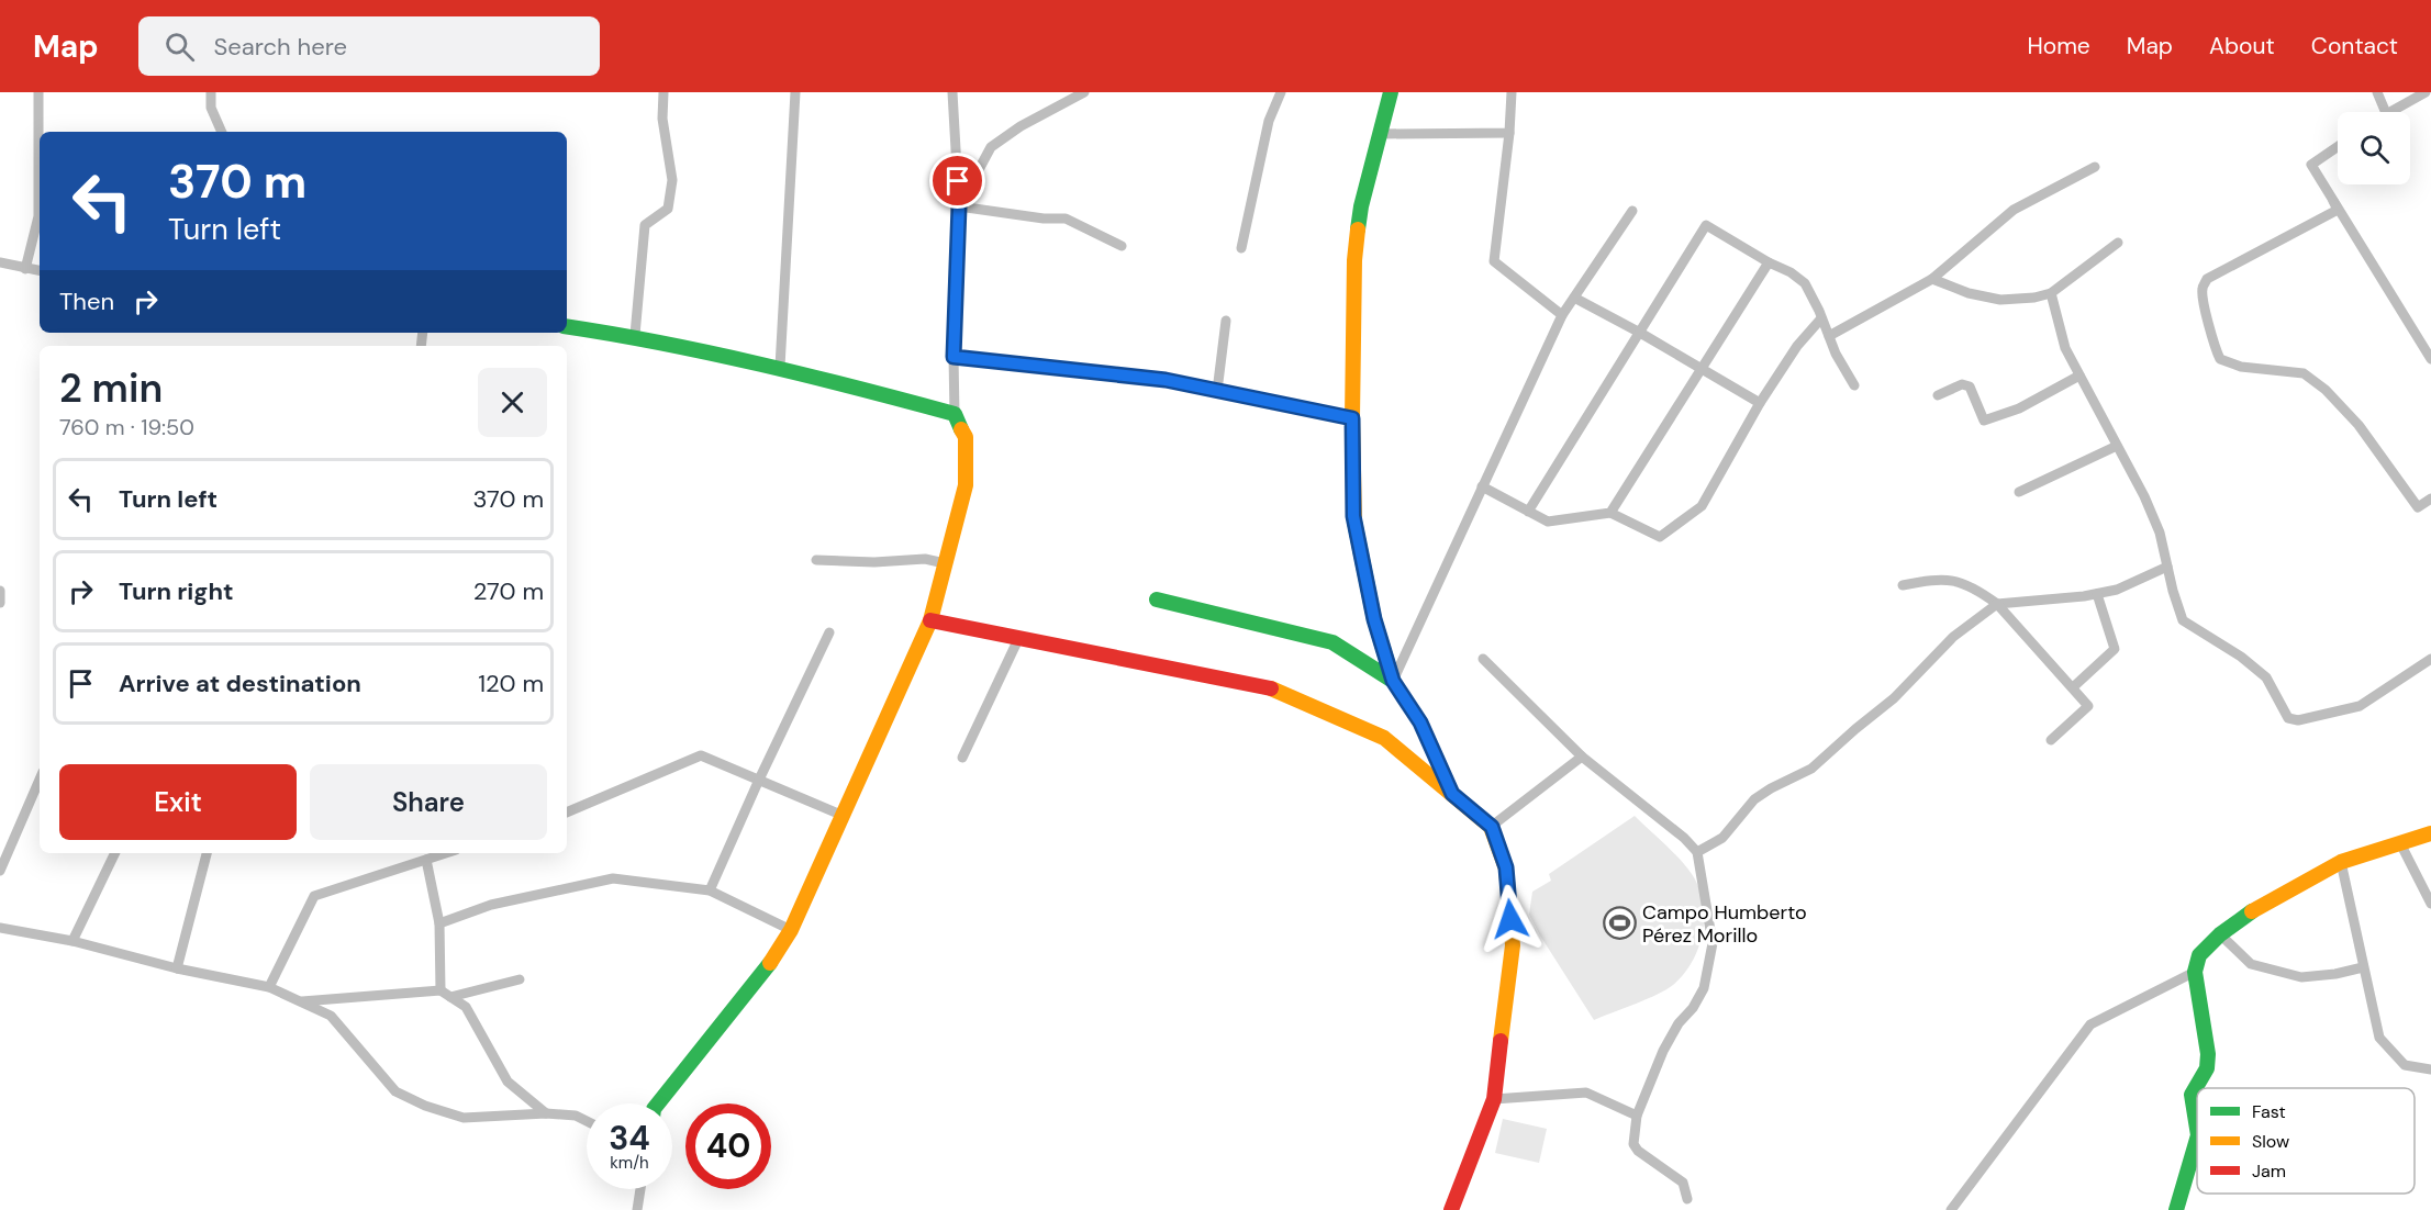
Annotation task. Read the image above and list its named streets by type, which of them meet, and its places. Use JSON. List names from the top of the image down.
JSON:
{
  "places": {
    "sports": ["Campo Humberto Pérez Morillo"]
  },
  "legend": ["Fast", "Slow", "Jam"],
  "page": {
    "header": "Map",
    "search": "Search here",
    "nav": [
      "Home",
      "Map",
      "About",
      "Contact"
    ],
    "turn": ["370 m", "Turn left"],
    "then": "Then",
    "heading": ["2 min", "760 m · 19:50"],
    "list": [
      {
        "name": "Turn left",
        "value": "370 m"
      },
      {
        "name": "Turn right",
        "value": "270 m"
      },
      {
        "name": "Arrive at destination",
        "value": "120 m"
      }
    ],
    "buttons": ["Exit", "Share"],
    "speed": "34 km/h",
    "limit": "40"
  }
}
